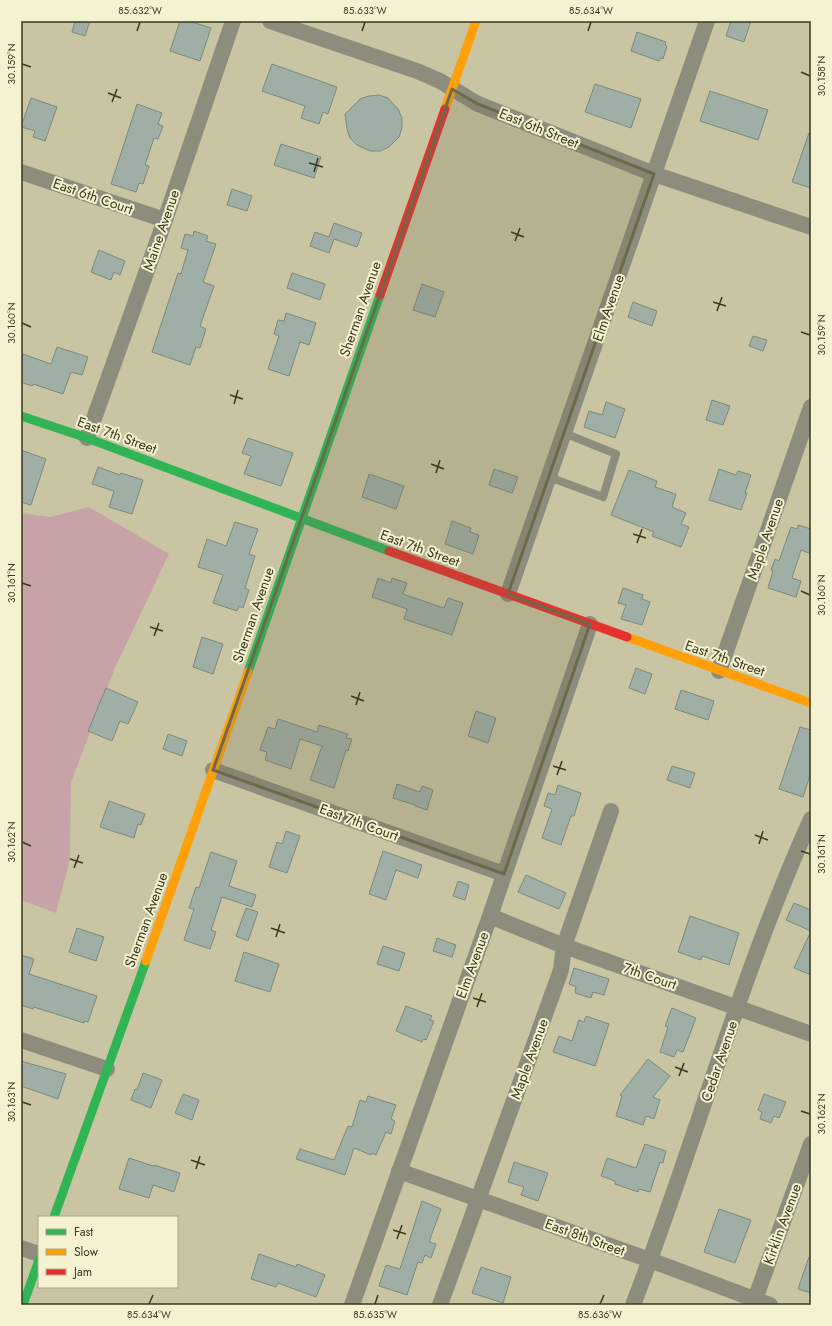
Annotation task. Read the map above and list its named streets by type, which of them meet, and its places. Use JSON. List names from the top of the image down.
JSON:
{
  "streets": {
    "street": [
      "East 6th Street",
      "East 6th Court",
      "Maine Avenue",
      "Elm Avenue",
      "Sherman Avenue",
      "East 7th Street",
      "Maple Avenue",
      "East 7th Court",
      "7th Court",
      "Cedar Avenue",
      "Kirklin Avenue",
      "East 8th Street"
    ]
  },
  "crossings": [
    ["East 6th Street", "Elm Avenue"],
    ["East 6th Street", "Sherman Avenue"],
    ["East 6th Court", "Maine Avenue"],
    ["Maine Avenue", "East 7th Street"],
    ["Elm Avenue", "East 7th Street"],
    ["Elm Avenue", "East 7th Court"],
    ["Elm Avenue", "7th Court"],
    ["Elm Avenue", "East 8th Street"],
    ["Sherman Avenue", "East 7th Street"],
    ["Sherman Avenue", "East 7th Court"],
    ["East 7th Street", "Maple Avenue"],
    ["Maple Avenue", "7th Court"],
    ["Maple Avenue", "East 8th Street"],
    ["7th Court", "Cedar Avenue"],
    ["Cedar Avenue", "East 8th Street"],
    ["Kirklin Avenue", "East 8th Street"]
  ],
  "legend": ["Fast", "Slow", "Jam"],
  "coordinates": [
    "85.632°W",
    "85.633°W",
    "85.634°W",
    "30.159°N",
    "30.158°N",
    "30.160°N",
    "30.161°N",
    "30.162°N",
    "30.163°N",
    "85.635°W",
    "85.636°W"
  ]
}
